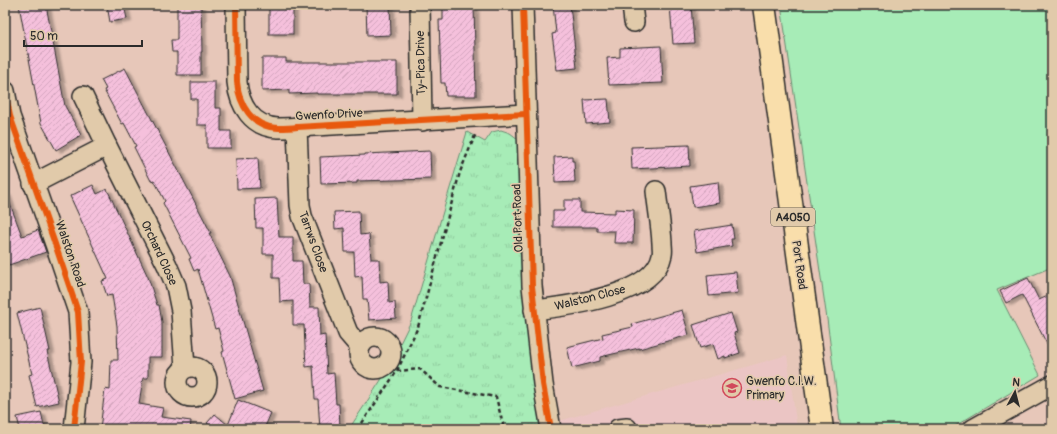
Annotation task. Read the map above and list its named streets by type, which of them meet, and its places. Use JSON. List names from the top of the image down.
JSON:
{
  "streets": {
    "main road": ["A4050", "Port Road"],
    "street": [
      "Ty-Pica Drive",
      "Gwenfo Drive",
      "Old Port Road",
      "Tarrws Close",
      "Orchard Close",
      "Walston Road",
      "Walston Close"
    ]
  },
  "crossings": [
    ["Ty-Pica Drive", "Gwenfo Drive"],
    ["Gwenfo Drive", "Old Port Road"],
    ["Gwenfo Drive", "Tarrws Close"],
    ["Old Port Road", "Walston Close"]
  ],
  "places": {
    "school or university": ["Gwenfo C.I.W. Primary"]
  },
  "scale_bar": "50 m",
  "north": "top"
}
